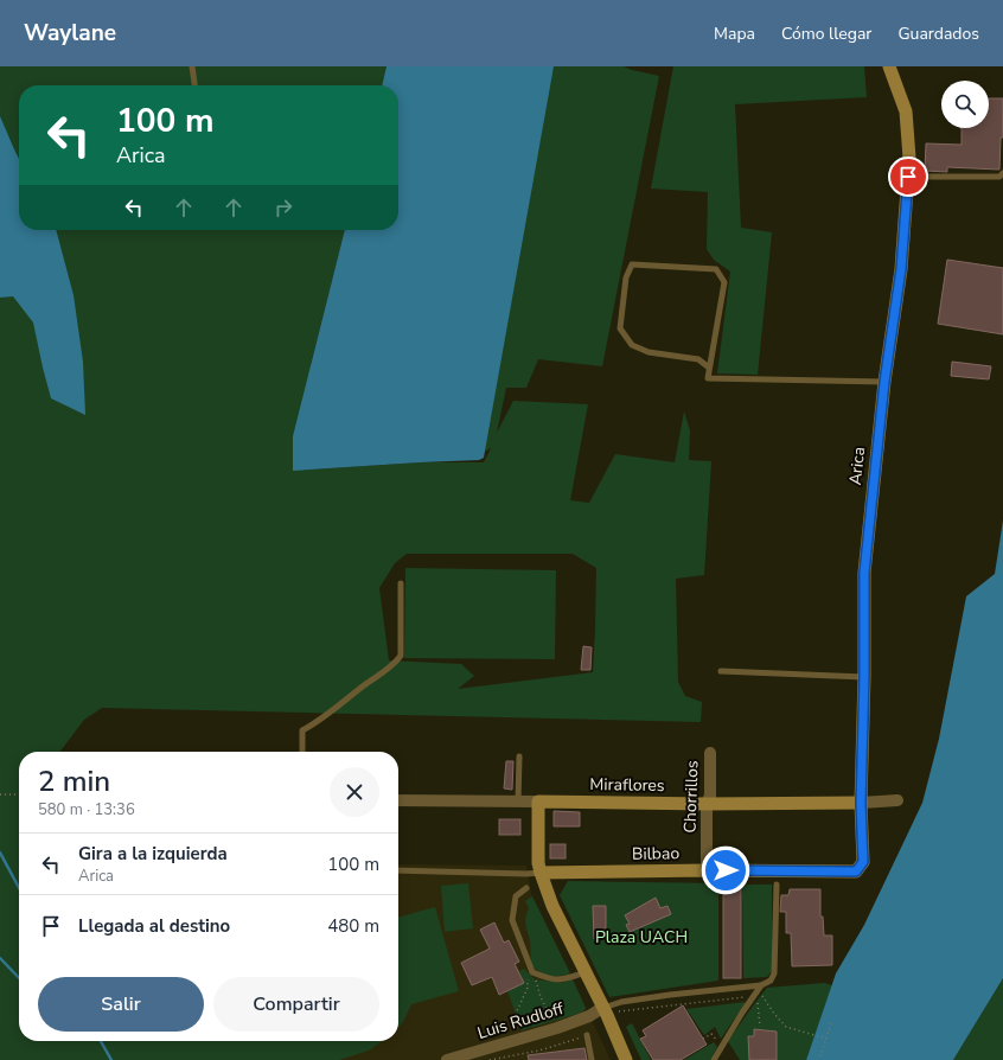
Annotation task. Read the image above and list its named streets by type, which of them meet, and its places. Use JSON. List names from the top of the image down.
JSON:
{
  "streets": {
    "main road": ["Arica", "Miraflores", "Bilbao"],
    "street": ["Chorrillos", "Luis Rudloff"]
  },
  "crossings": [
    ["Arica", "Miraflores"],
    ["Arica", "Bilbao"],
    ["Miraflores", "Chorrillos"],
    ["Chorrillos", "Bilbao"]
  ],
  "parks": ["Plaza UACH"],
  "page": {
    "header": "Waylane",
    "nav": ["Mapa", "Cómo llegar", "Guardados"],
    "turn": ["100 m", "Arica"],
    "heading": ["2 min", "580 m · 13:36"],
    "list": [
      {
        "name": "Gira a la izquierda",
        "note": "Arica",
        "value": "100 m"
      },
      {
        "name": "Llegada al destino",
        "value": "480 m"
      }
    ],
    "buttons": ["Salir", "Compartir"]
  }
}
